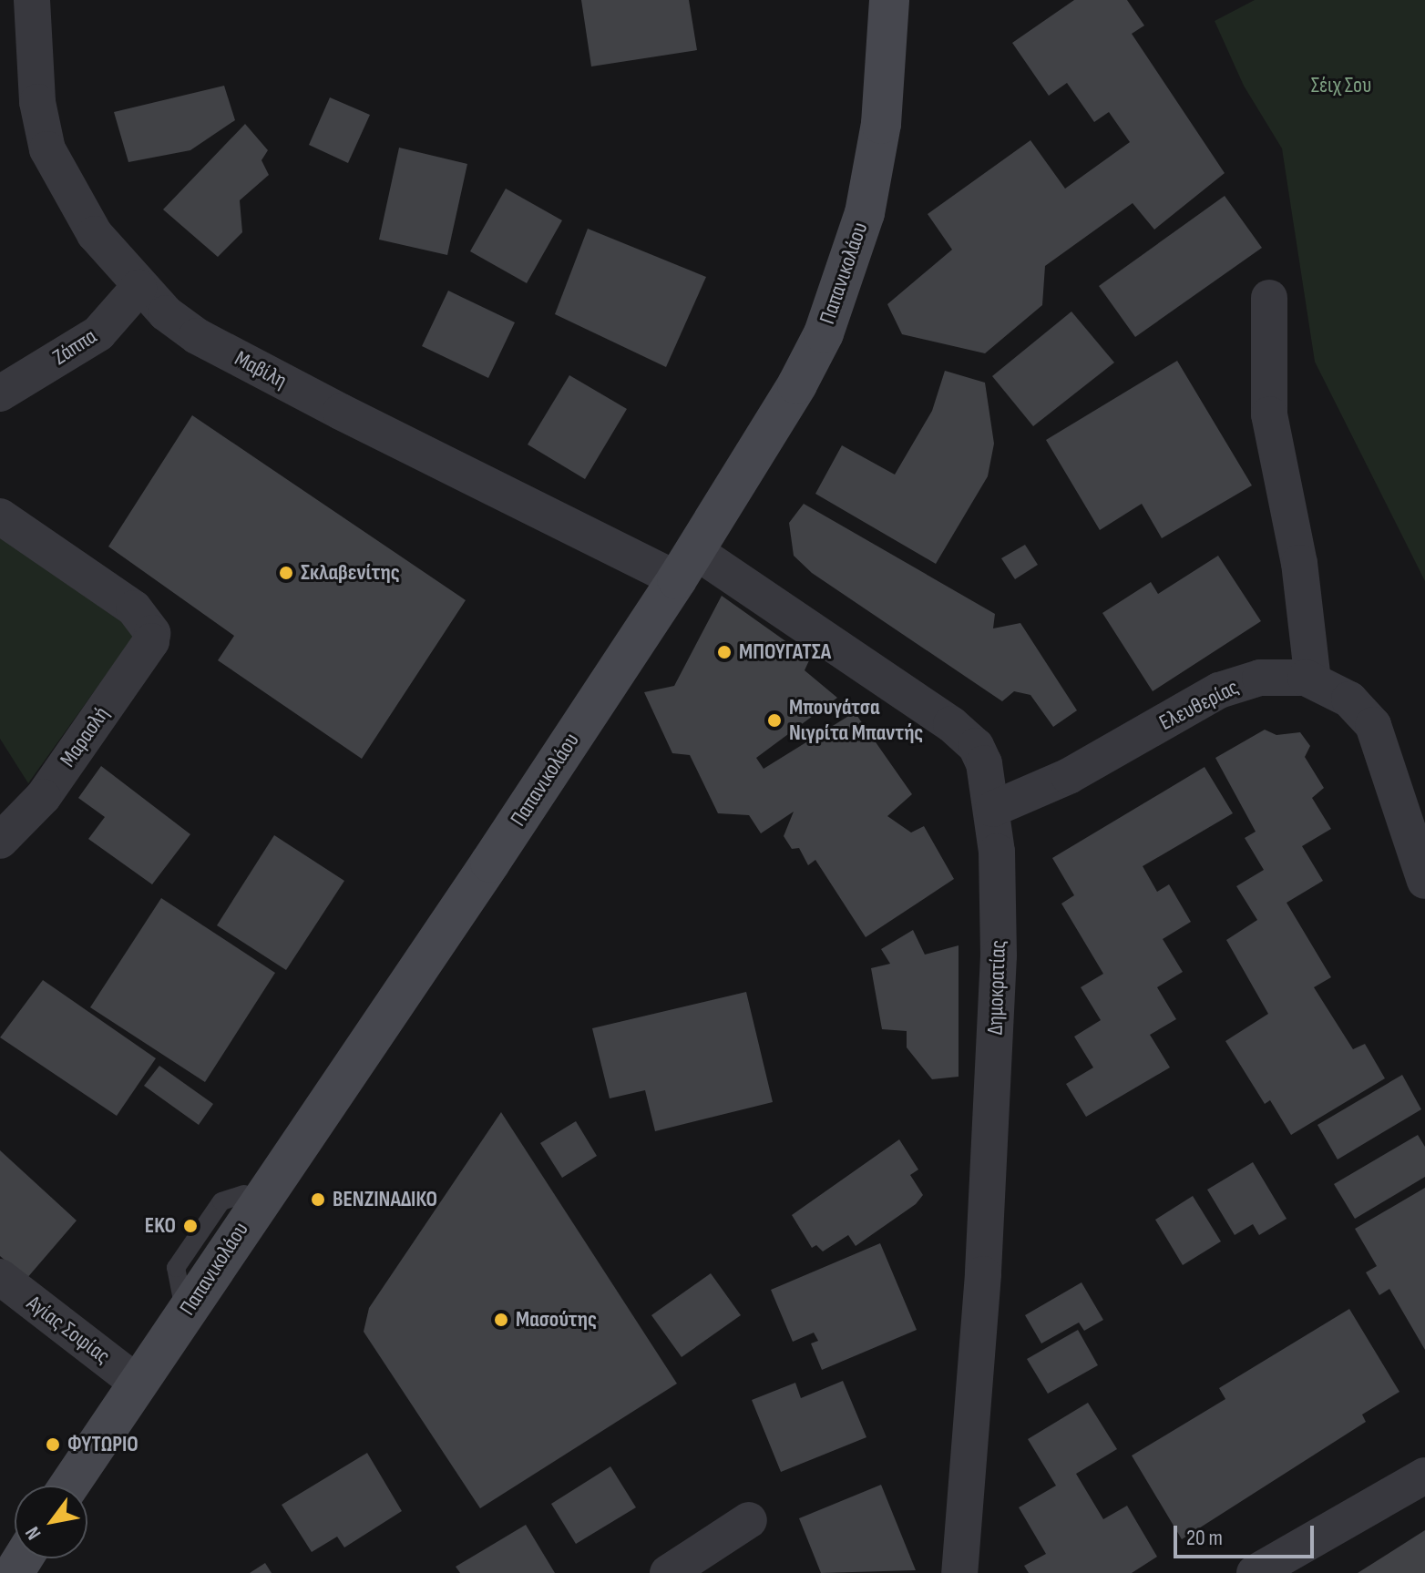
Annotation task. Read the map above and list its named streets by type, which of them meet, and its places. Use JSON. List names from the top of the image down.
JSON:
{
  "streets": {
    "main road": ["Παπανικολάου"],
    "street": [
      "Ζάππα",
      "Μαβίλη",
      "Ελευθερίας",
      "Μαρασλή",
      "Δημοκρατίας",
      "Αγίας Σοφίας"
    ]
  },
  "crossings": [
    ["Παπανικολάου", "Μαβίλη"],
    ["Παπανικολάου", "Δημοκρατίας"],
    ["Παπανικολάου", "Αγίας Σοφίας"],
    ["Ζάππα", "Μαβίλη"],
    ["Μαβίλη", "Δημοκρατίας"],
    ["Ελευθερίας", "Δημοκρατίας"]
  ],
  "parks": ["Σέιχ Σου"],
  "places": [
    "Σκλαβενίτης",
    "ΜΠΟΥΓΑΤΣΑ",
    "Μπουγάτσα Νιγρίτα Μπαντής",
    "ΒΕΝΖΙΝΑΔΙΚΟ",
    "EKO",
    "Μασούτης",
    "ΦΥΤΩΡΙΟ"
  ],
  "scale_bar": "20 m",
  "north": "bottom left"
}
